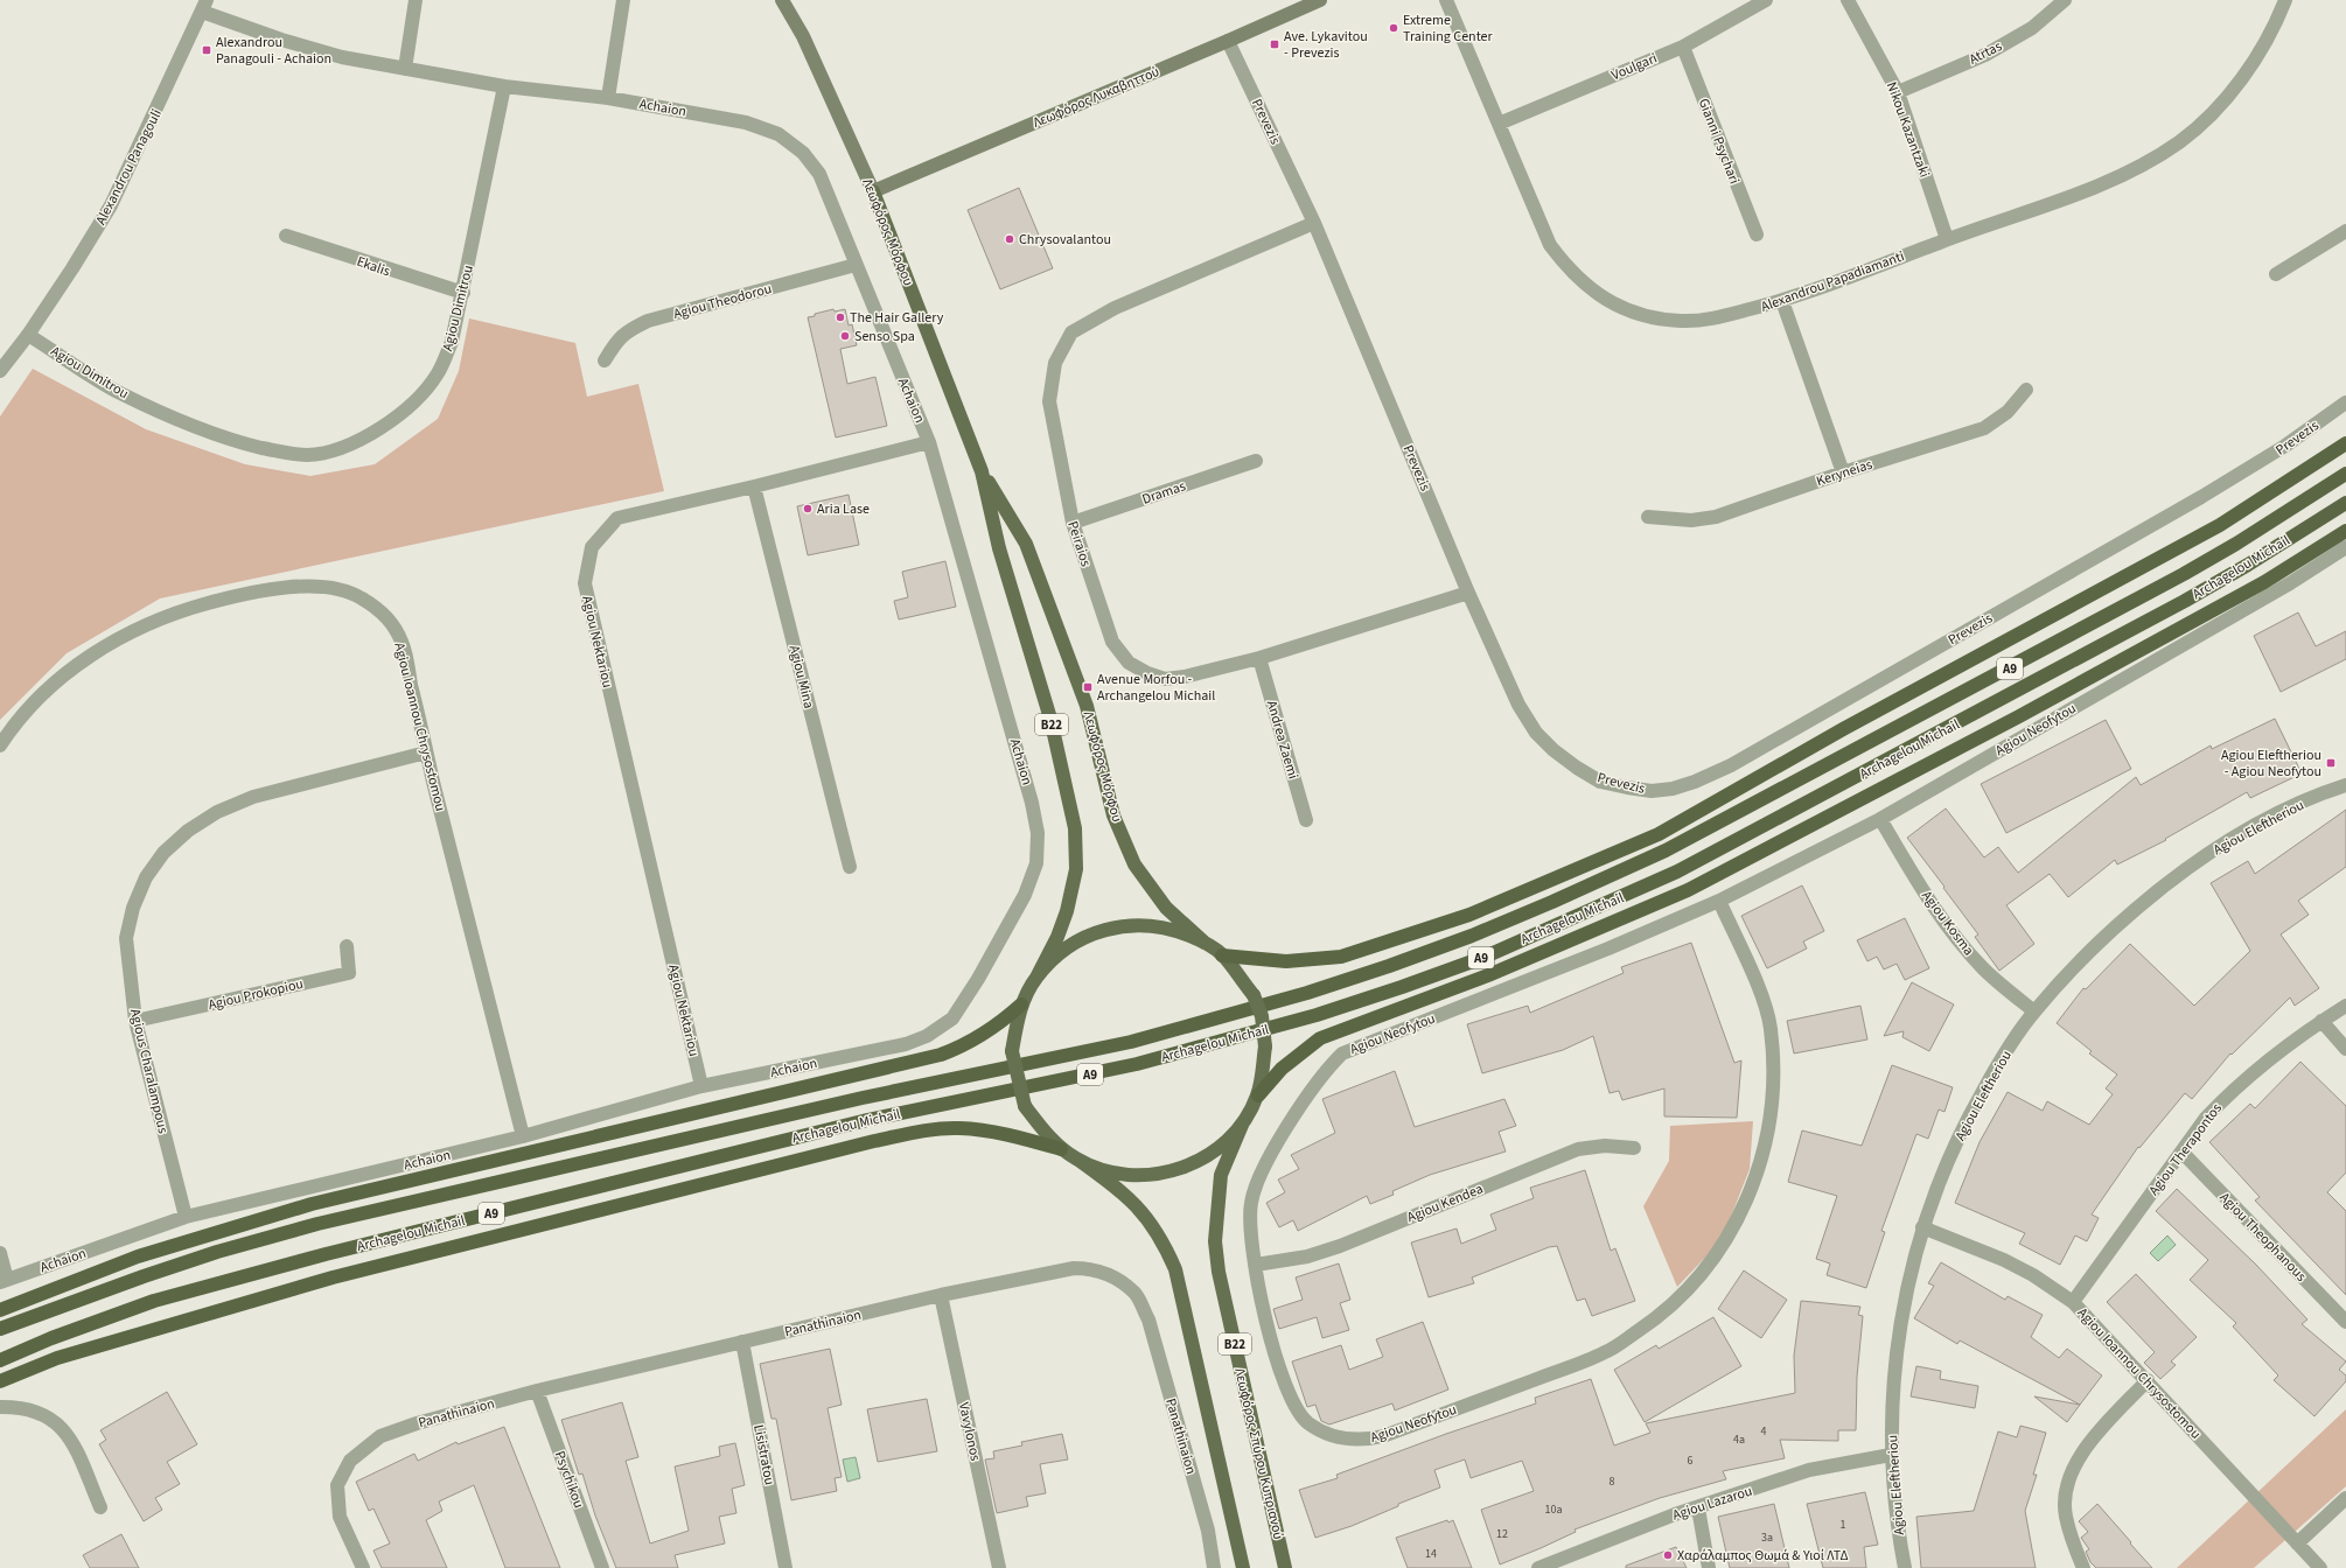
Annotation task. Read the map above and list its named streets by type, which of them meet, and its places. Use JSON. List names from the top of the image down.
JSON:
{
  "streets": {
    "highway": ["Archagelou Michail", "A9"],
    "main road": [
      "Λεωφόρος Λυκαβηττού",
      "Λεωφόρος Μόρφου",
      "B22",
      "Λεωφόρος Σπύρου Κυπριανού"
    ],
    "street": [
      "Atrtas",
      "Voulgari",
      "Achaion",
      "Prevezis",
      "Nikou Kazantzaki",
      "Gianni Psychari",
      "Alexandrou Panagouli",
      "Ekalis",
      "Alexandrou Papadiamanti",
      "Agiou Theodorou",
      "Agiou Dimitrou",
      "Keryneias",
      "Dramas",
      "Peiraios",
      "Agiou Nektariou",
      "Agiou Mina",
      "Agiou Ioannou Chrysostomou",
      "Agiou Neofytou",
      "Andrea Zaemi",
      "Agiou Eleftheriou",
      "Agiou Kosma",
      "Agiou Prokopiou",
      "Agious Charalampous",
      "Agiou Therapontos",
      "Agiou Kendea",
      "Agiou Theophanous",
      "Panathinaion",
      "Vavylonos",
      "Lisistratou",
      "Psychikou",
      "Agiou Lazarou"
    ]
  },
  "crossings": [
    ["Atrtas", "Nikou Kazantzaki"],
    ["Voulgari", "Gianni Psychari"],
    ["Voulgari", "Alexandrou Papadiamanti"],
    ["Λεωφόρος Λυκαβηττού", "Prevezis"],
    ["Λεωφόρος Λυκαβηττού", "Λεωφόρος Μόρφου"],
    ["Achaion", "Alexandrou Panagouli"],
    ["Achaion", "Agiou Theodorou"],
    ["Achaion", "Agiou Dimitrou"],
    ["Achaion", "Agiou Nektariou"],
    ["Achaion", "Agiou Ioannou Chrysostomou"],
    ["Achaion", "Agious Charalampous"],
    ["Prevezis", "Peiraios"],
    ["Nikou Kazantzaki", "Alexandrou Papadiamanti"],
    ["Alexandrou Panagouli", "Agiou Dimitrou"],
    ["Λεωφόρος Μόρφου", "B22"],
    ["Ekalis", "Agiou Dimitrou"],
    ["Dramas", "Peiraios"],
    ["Peiraios", "Andrea Zaemi"],
    ["Agiou Nektariou", "Agiou Mina"],
    ["B22", "Λεωφόρος Σπύρου Κυπριανού"],
    ["Agiou Ioannou Chrysostomou", "Agiou Eleftheriou"],
    ["Agiou Ioannou Chrysostomou", "Agious Charalampous"],
    ["Agiou Ioannou Chrysostomou", "Agiou Therapontos"],
    ["Agiou Neofytou", "Agiou Kosma"],
    ["Agiou Neofytou", "Agiou Kendea"],
    ["Agiou Eleftheriou", "Agiou Kosma"],
    ["Agiou Eleftheriou", "Agiou Lazarou"],
    ["Agiou Prokopiou", "Agious Charalampous"],
    ["Agiou Therapontos", "Agiou Theophanous"],
    ["Panathinaion", "Vavylonos"],
    ["Panathinaion", "Lisistratou"],
    ["Panathinaion", "Psychikou"]
  ],
  "places": {
    "other": [
      "Extreme Training Center",
      "Chrysovalantou",
      "The Hair Gallery",
      "Senso Spa",
      "Aria Lase",
      "Χαράλαμπος Θωμά & Υιοί ΛΤΔ"
    ],
    "transit": [
      "Ave. Lykavitou - Prevezis",
      "Alexandrou Panagouli - Achaion",
      "Avenue Morfou - Archangelou Michail",
      "Agiou Eleftheriou - Agiou Neofytou"
    ]
  },
  "house_numbers": [
    "4",
    "4a",
    "6",
    "8",
    "10a",
    "1",
    "12",
    "3a",
    "14"
  ]
}
